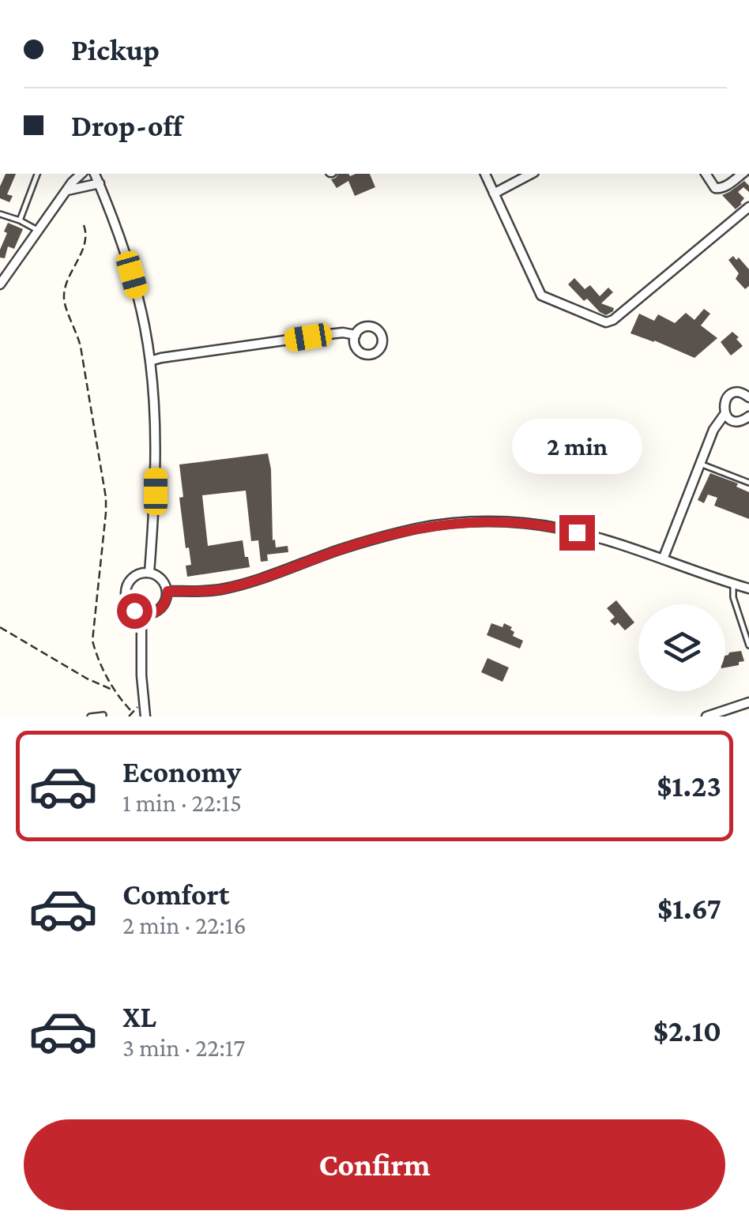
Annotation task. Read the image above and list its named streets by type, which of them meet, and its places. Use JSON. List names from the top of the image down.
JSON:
{
  "page": {
    "banner": ["Pickup", "Drop-off"],
    "bubble": "2 min",
    "list": [
      {
        "name": "Economy",
        "note": "1 min · 22:15",
        "value": "$1.23"
      },
      {
        "name": "Comfort",
        "note": "2 min · 22:16",
        "value": "$1.67"
      },
      {
        "name": "XL",
        "note": "3 min · 22:17",
        "value": "$2.10"
      }
    ],
    "buttons": "Confirm"
  }
}
